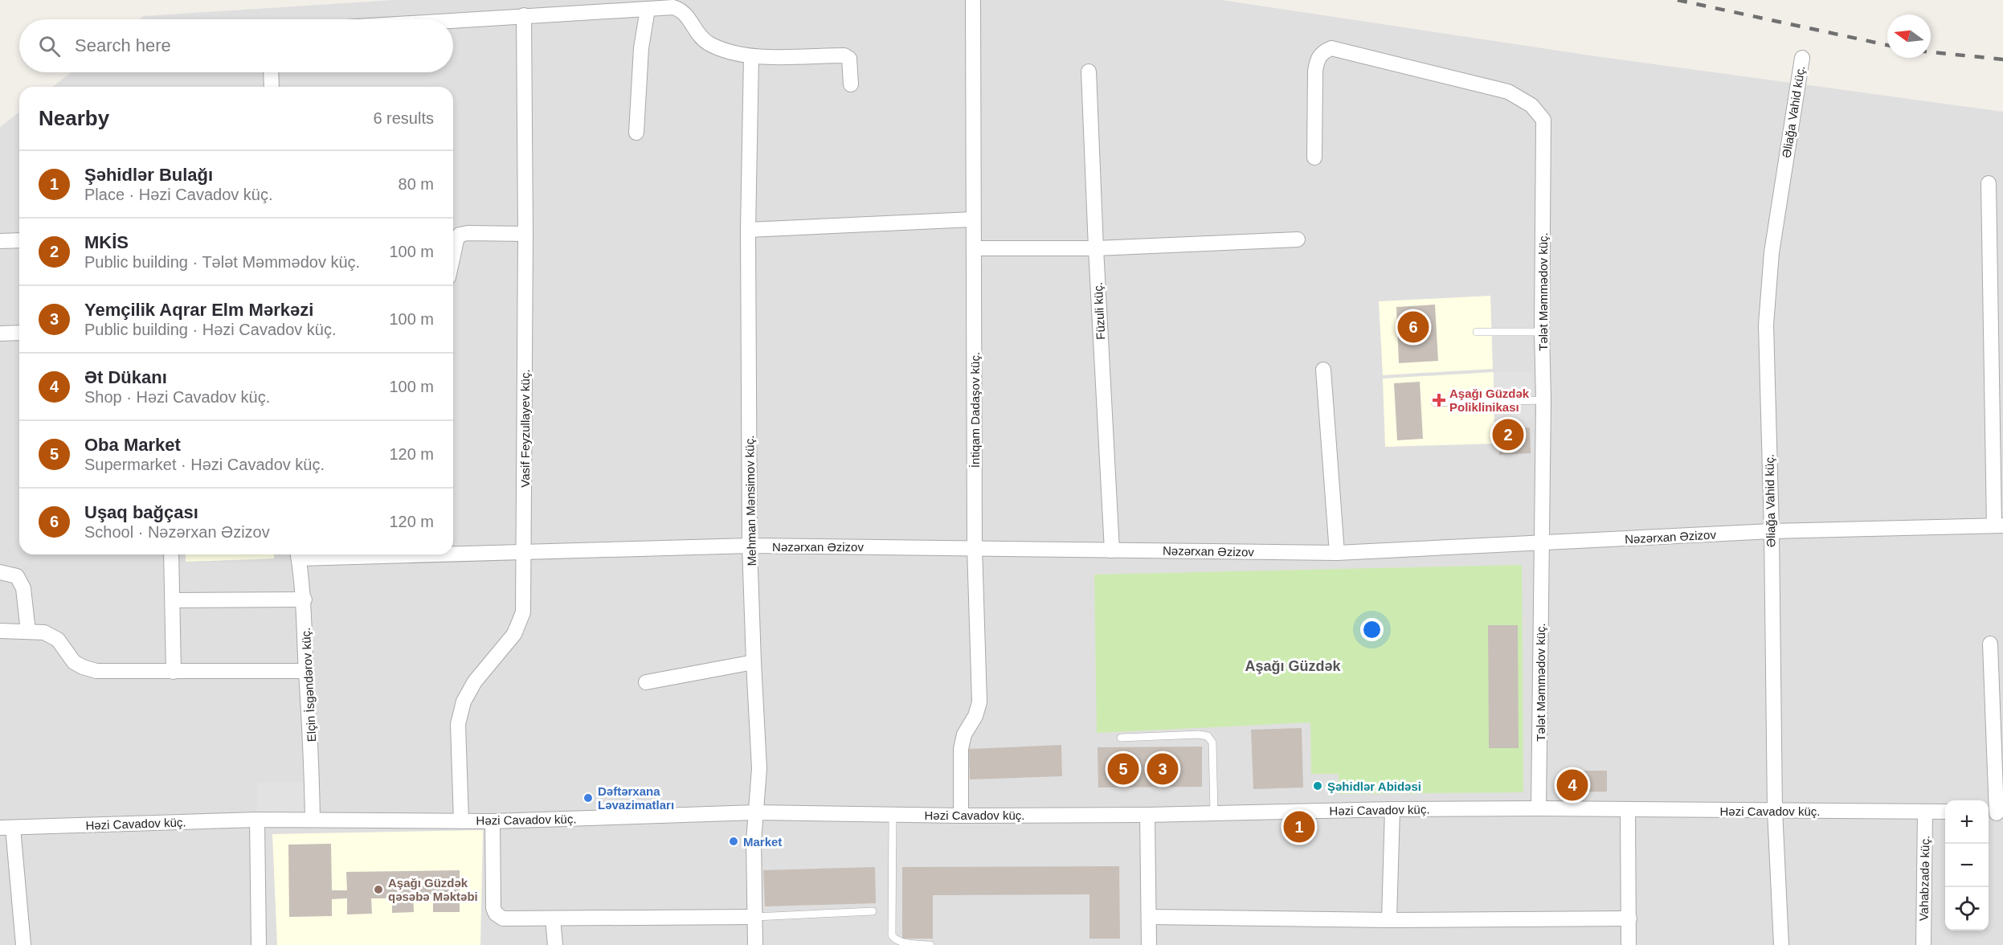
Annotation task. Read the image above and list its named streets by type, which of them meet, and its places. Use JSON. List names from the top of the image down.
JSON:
{
  "streets": {
    "street": [
      "Əliağa Vahid küç.",
      "Tələt Məmmədov küç.",
      "Füzuli küç.",
      "İntiqam Dadaşov küç.",
      "Vasif Feyzullayev küç.",
      "Mehman Mənsimov küç.",
      "Nəzərxan Əzizov",
      "Elçin İsgəndərov küç.",
      "Həzi Cavadov küç.",
      "Vahabzadə küç."
    ]
  },
  "crossings": [
    ["Əliağa Vahid küç.", "Nəzərxan Əzizov"],
    ["Əliağa Vahid küç.", "Həzi Cavadov küç."],
    ["Tələt Məmmədov küç.", "Nəzərxan Əzizov"],
    ["Tələt Məmmədov küç.", "Həzi Cavadov küç."],
    ["Füzuli küç.", "Nəzərxan Əzizov"],
    ["İntiqam Dadaşov küç.", "Nəzərxan Əzizov"],
    ["İntiqam Dadaşov küç.", "Həzi Cavadov küç."],
    ["Vasif Feyzullayev küç.", "Nəzərxan Əzizov"],
    ["Vasif Feyzullayev küç.", "Həzi Cavadov küç."],
    ["Mehman Mənsimov küç.", "Nəzərxan Əzizov"],
    ["Mehman Mənsimov küç.", "Həzi Cavadov küç."],
    ["Elçin İsgəndərov küç.", "Həzi Cavadov küç."],
    ["Həzi Cavadov küç.", "Vahabzadə küç."]
  ],
  "districts": ["Aşağı Güzdək"],
  "places": {
    "health": ["Aşağı Güzdək Poliklinikası"],
    "other": [
      "Şəhidlər Abidəsi",
      "Dəftərxana Ləvazimatları",
      "Market",
      "Aşağı Güzdək qəsəbə Məktəbi"
    ]
  },
  "north": "left",
  "page": {
    "search": "Search here",
    "heading": ["Nearby", "6 results"],
    "list": [
      {
        "mark": "1",
        "name": "Şəhidlər Bulağı",
        "note": "Place · Həzi Cavadov küç.",
        "value": "80 m"
      },
      {
        "mark": "2",
        "name": "MKİS",
        "note": "Public building · Tələt Məmmədov küç.",
        "value": "100 m"
      },
      {
        "mark": "3",
        "name": "Yemçilik Aqrar Elm Mərkəzi",
        "note": "Public building · Həzi Cavadov küç.",
        "value": "100 m"
      },
      {
        "mark": "4",
        "name": "Ət Dükanı",
        "note": "Shop · Həzi Cavadov küç.",
        "value": "100 m"
      },
      {
        "mark": "5",
        "name": "Oba Market",
        "note": "Supermarket · Həzi Cavadov küç.",
        "value": "120 m"
      },
      {
        "mark": "6",
        "name": "Uşaq bağçası",
        "note": "School · Nəzərxan Əzizov",
        "value": "120 m"
      }
    ],
    "pins": [
      "6",
      "2",
      "3",
      "5",
      "4",
      "1"
    ],
    "map_buttons": ["+", "−"]
  }
}
